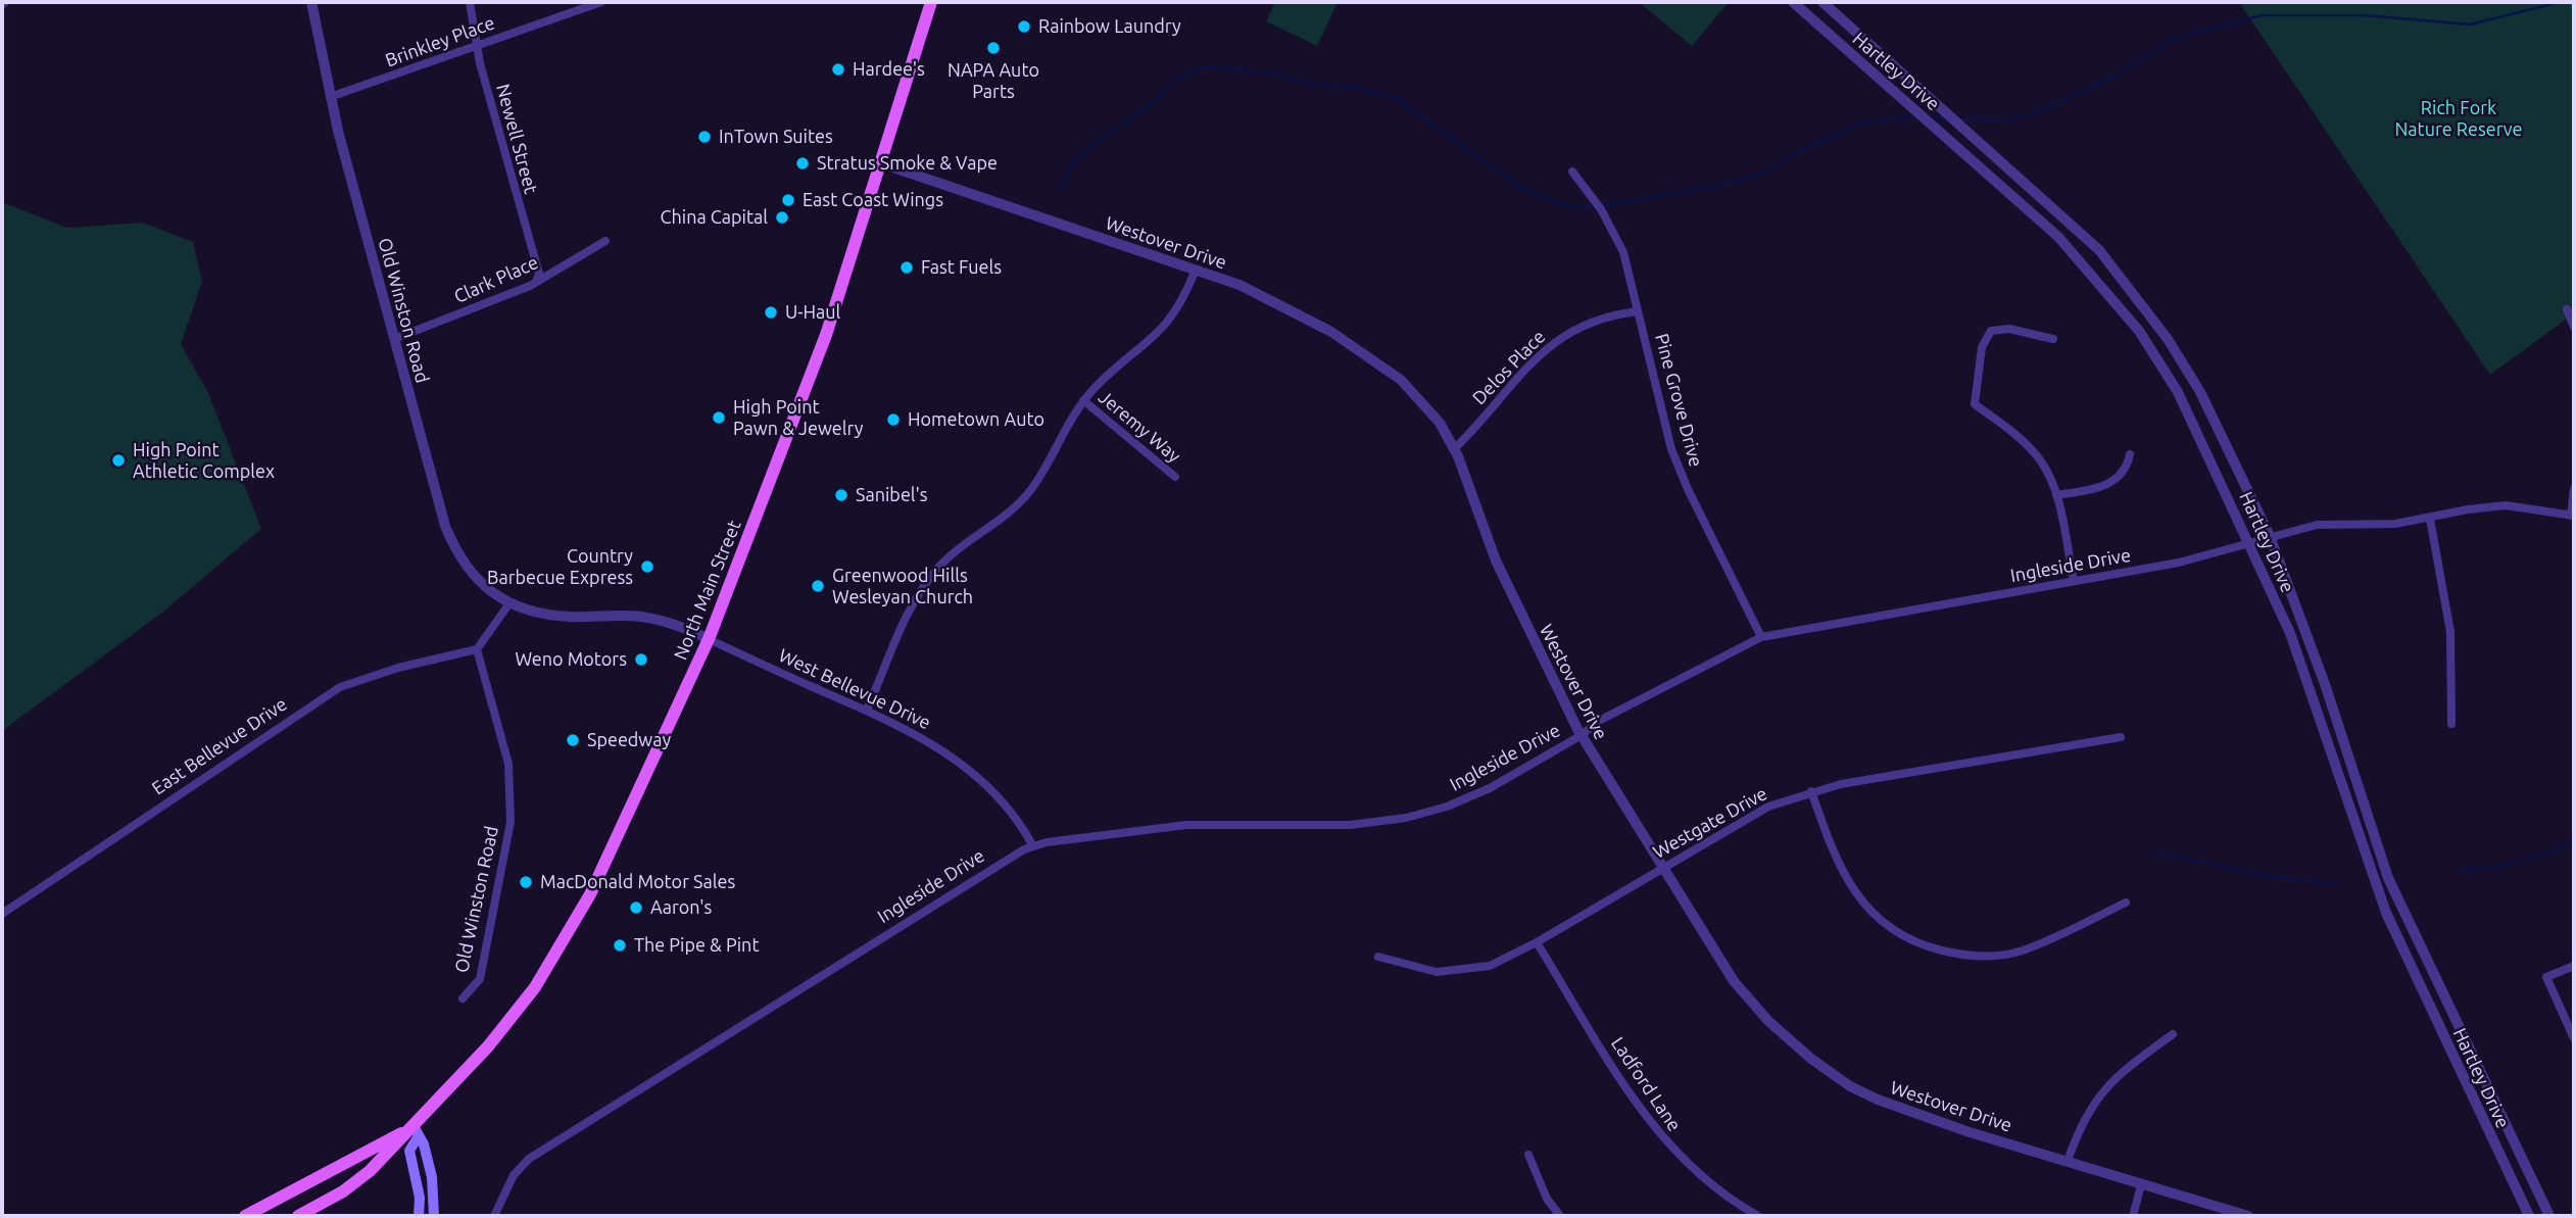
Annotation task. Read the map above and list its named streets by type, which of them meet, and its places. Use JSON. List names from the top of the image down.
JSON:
{
  "streets": {
    "main road": ["North Main Street"],
    "street": [
      "Brinkley Place",
      "Hartley Drive",
      "Newell Street",
      "Westover Drive",
      "Clark Place",
      "Old Winston Road",
      "Delos Place",
      "Pine Grove Drive",
      "Jeremy Way",
      "Ingleside Drive",
      "West Bellevue Drive",
      "East Bellevue Drive",
      "Westgate Drive",
      "Ladford Lane"
    ]
  },
  "crossings": [
    ["Brinkley Place", "Newell Street"],
    ["Brinkley Place", "Old Winston Road"],
    ["Hartley Drive", "Ingleside Drive"],
    ["Newell Street", "Clark Place"],
    ["Westover Drive", "Delos Place"],
    ["Westover Drive", "Ingleside Drive"],
    ["Westover Drive", "North Main Street"],
    ["Westover Drive", "Westgate Drive"],
    ["Clark Place", "Old Winston Road"],
    ["Old Winston Road", "North Main Street"],
    ["Old Winston Road", "West Bellevue Drive"],
    ["Old Winston Road", "East Bellevue Drive"],
    ["Delos Place", "Pine Grove Drive"],
    ["Pine Grove Drive", "Ingleside Drive"],
    ["Ingleside Drive", "West Bellevue Drive"],
    ["North Main Street", "West Bellevue Drive"],
    ["Westgate Drive", "Ladford Lane"]
  ],
  "parks": ["Rich Fork Nature Reserve"],
  "places": [
    "Rainbow Laundry",
    "NAPA Auto Parts",
    "Hardee's",
    "InTown Suites",
    "Stratus Smoke & Vape",
    "East Coast Wings",
    "China Capital",
    "Fast Fuels",
    "U-Haul",
    "High Point Pawn & Jewelry",
    "Hometown Auto",
    "High Point Athletic Complex",
    "Sanibel's",
    "Country Barbecue Express",
    "Greenwood Hills Wesleyan Church",
    "Weno Motors",
    "Speedway",
    "MacDonald Motor Sales",
    "Aaron's",
    "The Pipe & Pint"
  ]
}
